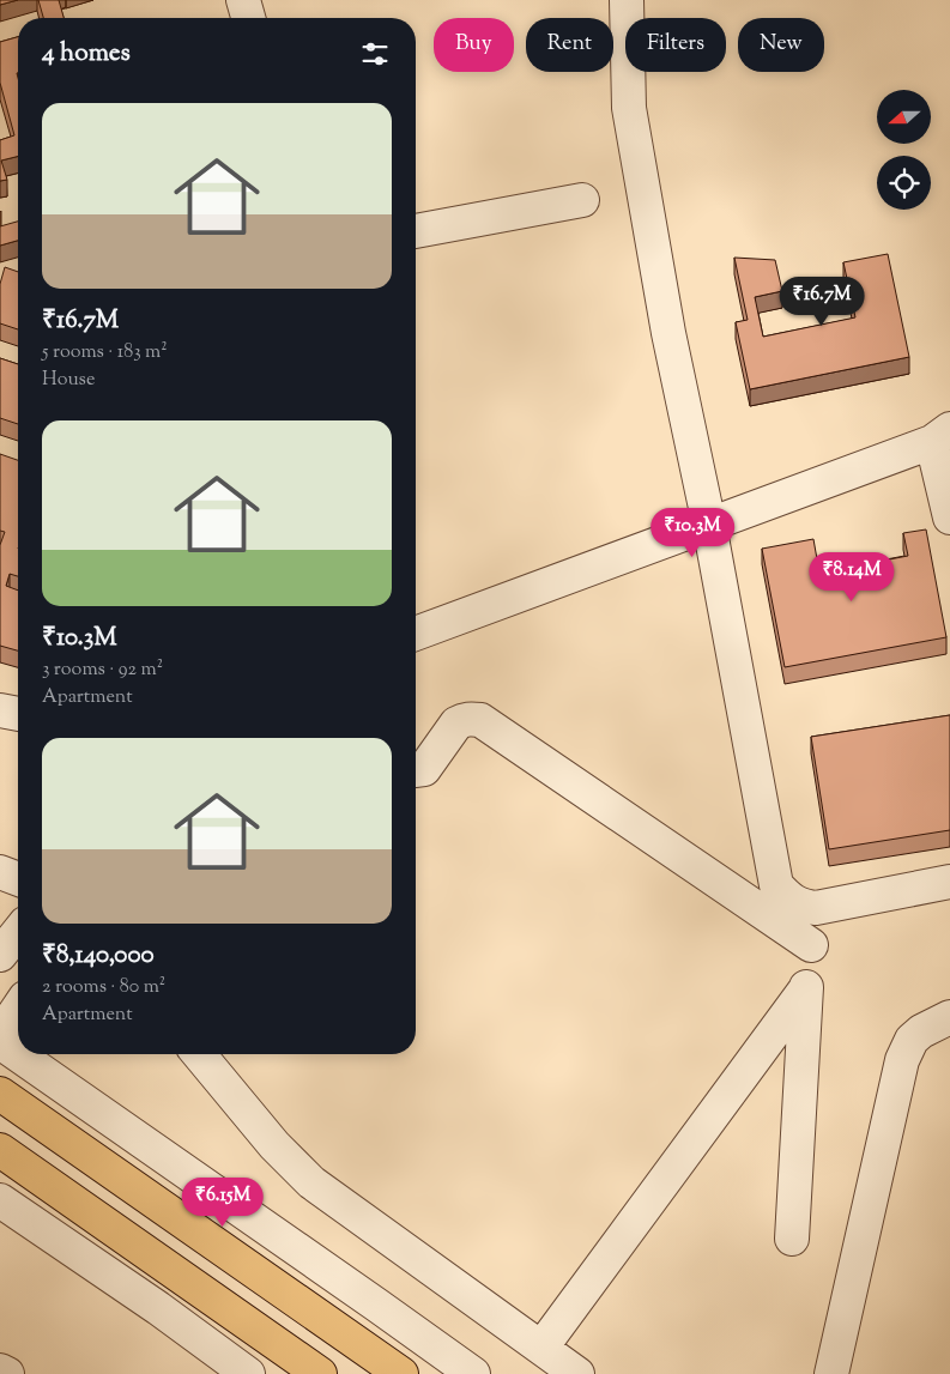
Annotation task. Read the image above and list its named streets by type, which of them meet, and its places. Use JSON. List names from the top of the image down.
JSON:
{
  "north": "left",
  "page": {
    "chip": [
      "Buy",
      "Rent",
      "Filters",
      "New"
    ],
    "heading": "4 homes",
    "list": [
      {
        "name": "₹16.7M",
        "note": "5 rooms · 183 m² · House"
      },
      {
        "name": "₹10.3M",
        "note": "3 rooms · 92 m² · Apartment"
      },
      {
        "name": "₹8,140,000",
        "note": "2 rooms · 80 m² · Apartment"
      }
    ],
    "price": [
      "₹16.7M",
      "₹10.3M",
      "₹8.14M",
      "₹6.15M"
    ]
  }
}
